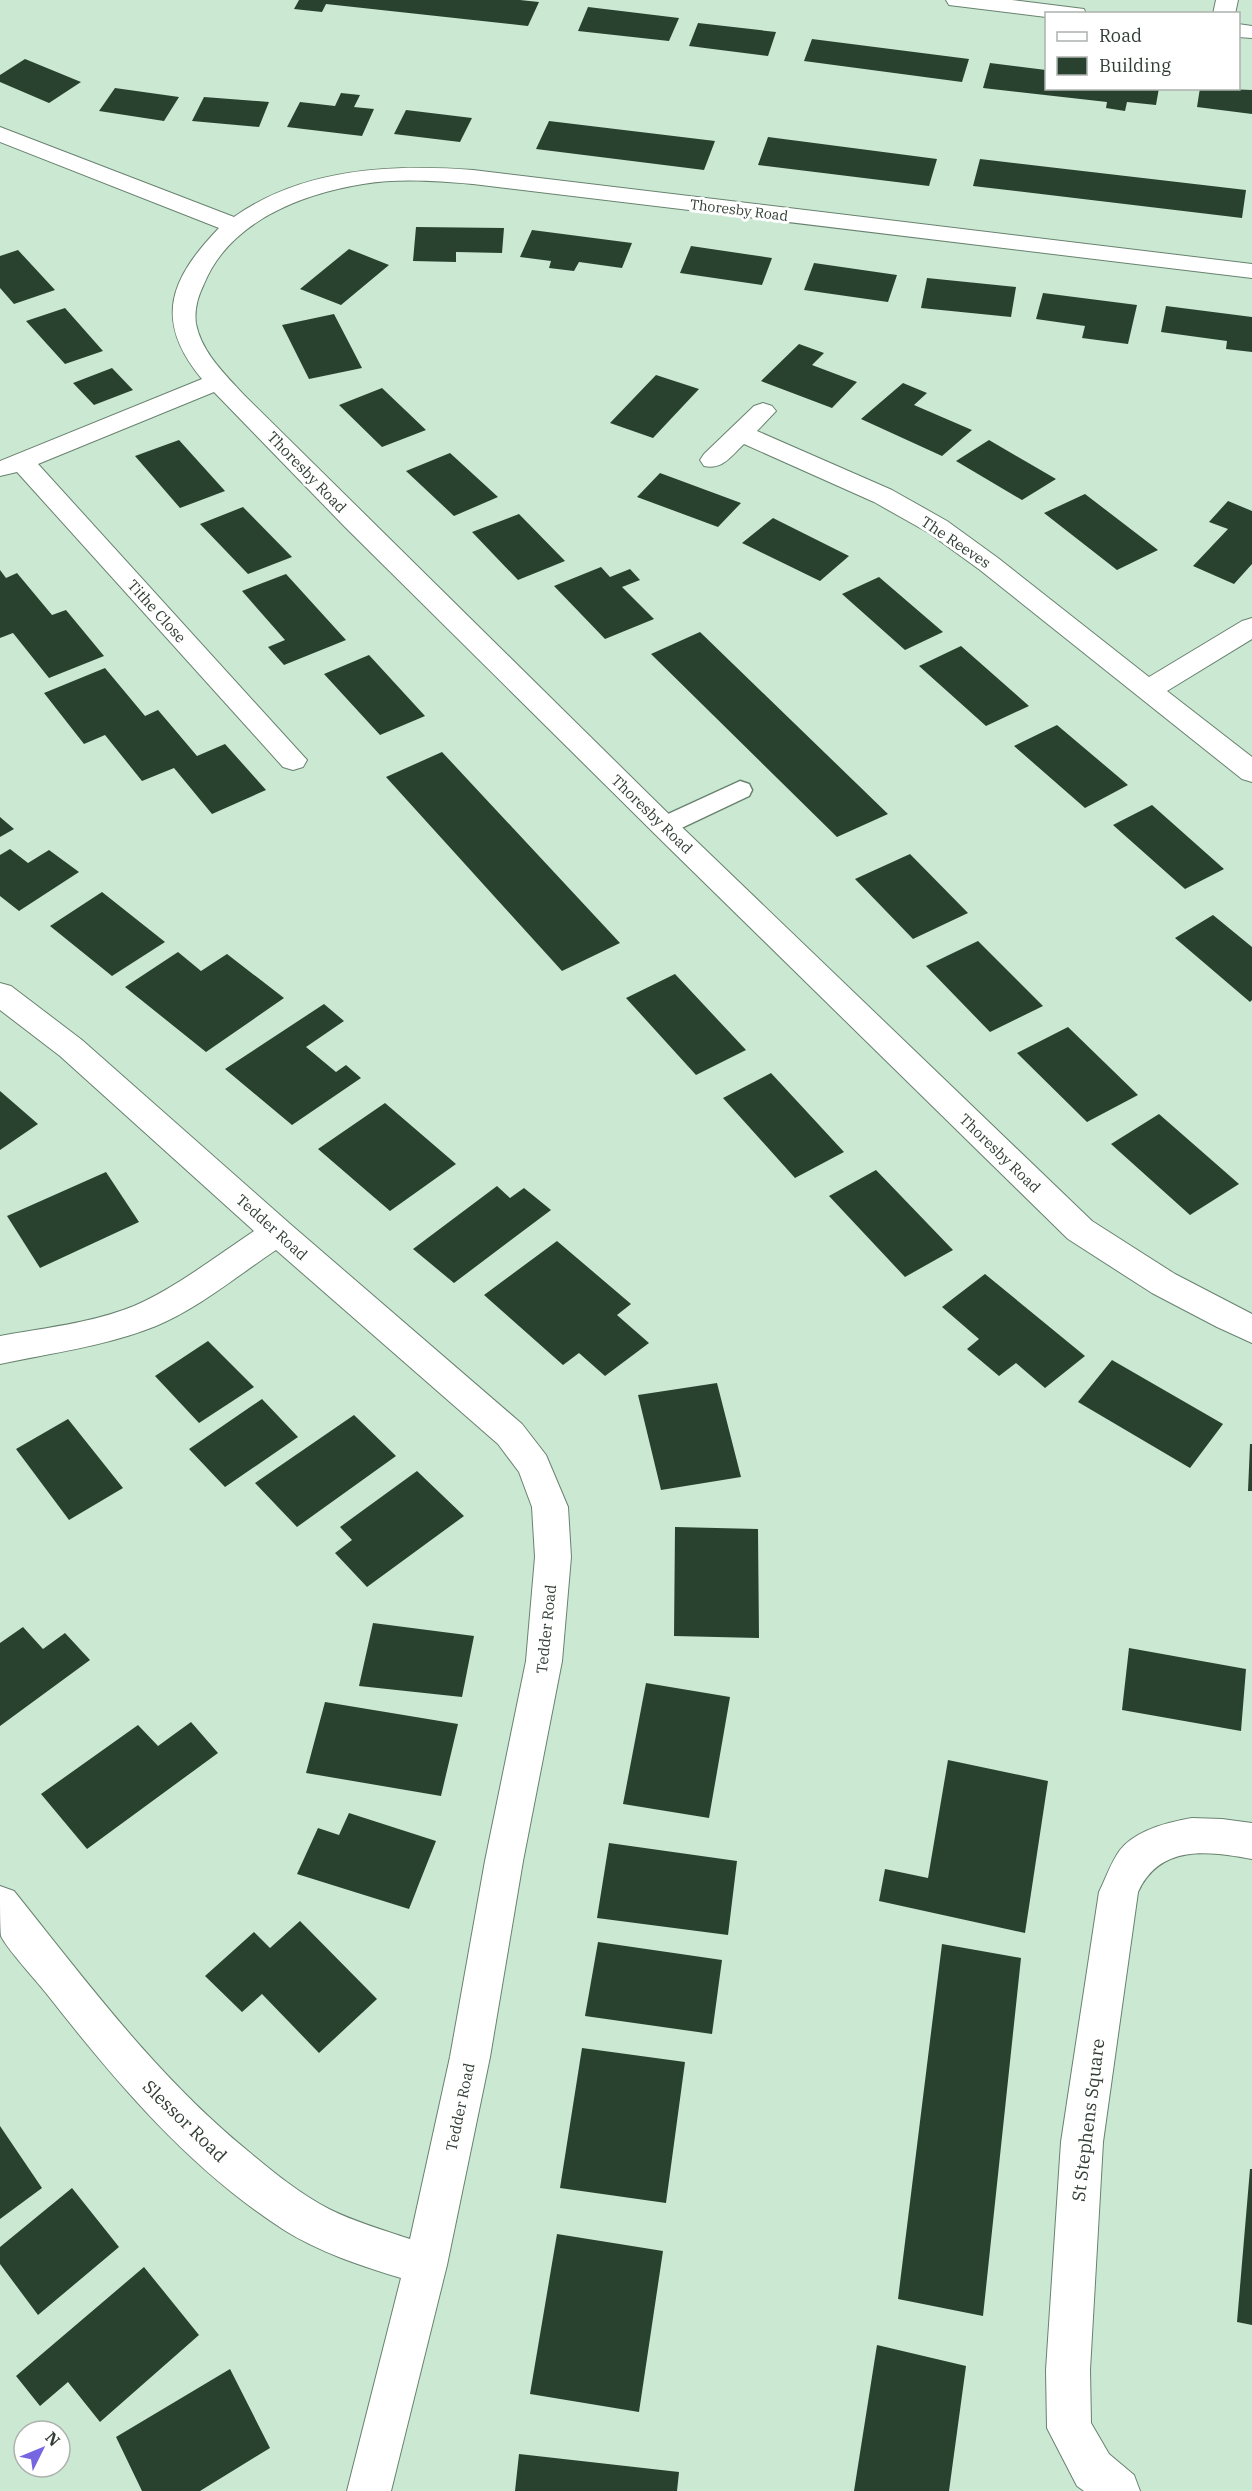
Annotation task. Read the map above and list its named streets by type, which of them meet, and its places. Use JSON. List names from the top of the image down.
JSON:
{
  "streets": {
    "street": [
      "Thoresby Road",
      "The Reeves",
      "Tithe Close",
      "Tedder Road",
      "St Stephens Square",
      "Slessor Road"
    ]
  },
  "crossings": [
    ["Thoresby Road", "Tithe Close"],
    ["Tedder Road", "Slessor Road"]
  ],
  "legend": ["Road", "Building"],
  "north": "top right"
}
